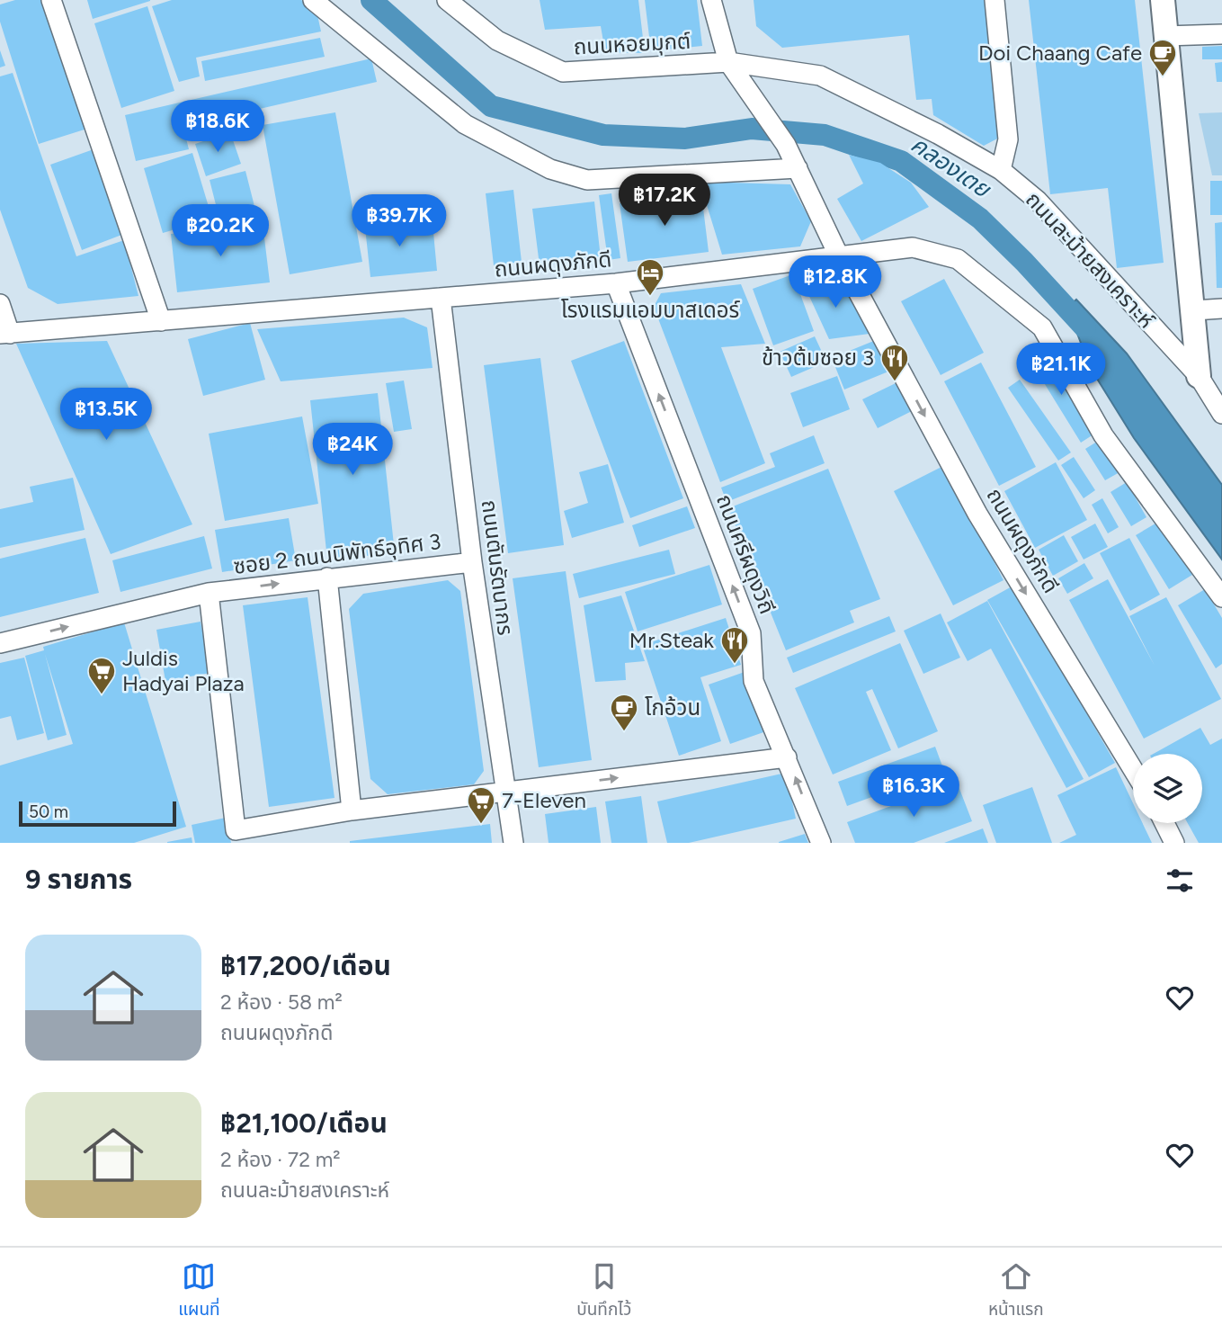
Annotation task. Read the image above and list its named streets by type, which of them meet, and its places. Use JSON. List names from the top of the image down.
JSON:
{
  "streets": {
    "street": [
      "ถนนหอยมุกต์",
      "ถนนละม้ายสงเคราะห์",
      "ถนนผดุงภักดี",
      "ซอย 2 ถนนนิพัทธ์อุทิศ 3",
      "ถนนศรีผดุงวิถี",
      "ถนนตันรัตนากร"
    ]
  },
  "crossings": [
    ["ถนนหอยมุกต์", "ถนนละม้ายสงเคราะห์"],
    ["ถนนผดุงภักดี", "ถนนศรีผดุงวิถี"],
    ["ถนนผดุงภักดี", "ถนนตันรัตนากร"],
    ["ซอย 2 ถนนนิพัทธ์อุทิศ 3", "ถนนตันรัตนากร"]
  ],
  "one_way": ["ถนนผดุงภักดี", "ซอย 2 ถนนนิพัทธ์อุทิศ 3", "ถนนศรีผดุงวิถี"],
  "water": ["คลองเตย"],
  "places": {
    "cafe": ["Doi Chaang Cafe", "โกอ้วน"],
    "hotel": ["โรงแรมแอมบาสเดอร์"],
    "restaurant": ["ข้าวต้มซอย 3", "Mr.Steak"],
    "supermarket": ["Juldis Hadyai Plaza", "7-Eleven"]
  },
  "scale_bar": "50 m",
  "page": {
    "price": [
      "฿18.6K",
      "฿17.2K",
      "฿39.7K",
      "฿20.2K",
      "฿12.8K",
      "฿21.1K",
      "฿13.5K",
      "฿24K",
      "฿16.3K"
    ],
    "scale": "50 m",
    "heading": "9 รายการ",
    "list": [
      {
        "name": "฿17,200/เดือน",
        "note": "2 ห้อง · 58 m² · ถนนผดุงภักดี"
      },
      {
        "name": "฿21,100/เดือน",
        "note": "2 ห้อง · 72 m² · ถนนละม้ายสงเคราะห์"
      }
    ],
    "tabs": ["แผนที่", "บันทึกไว้", "หน้าแรก"]
  }
}
